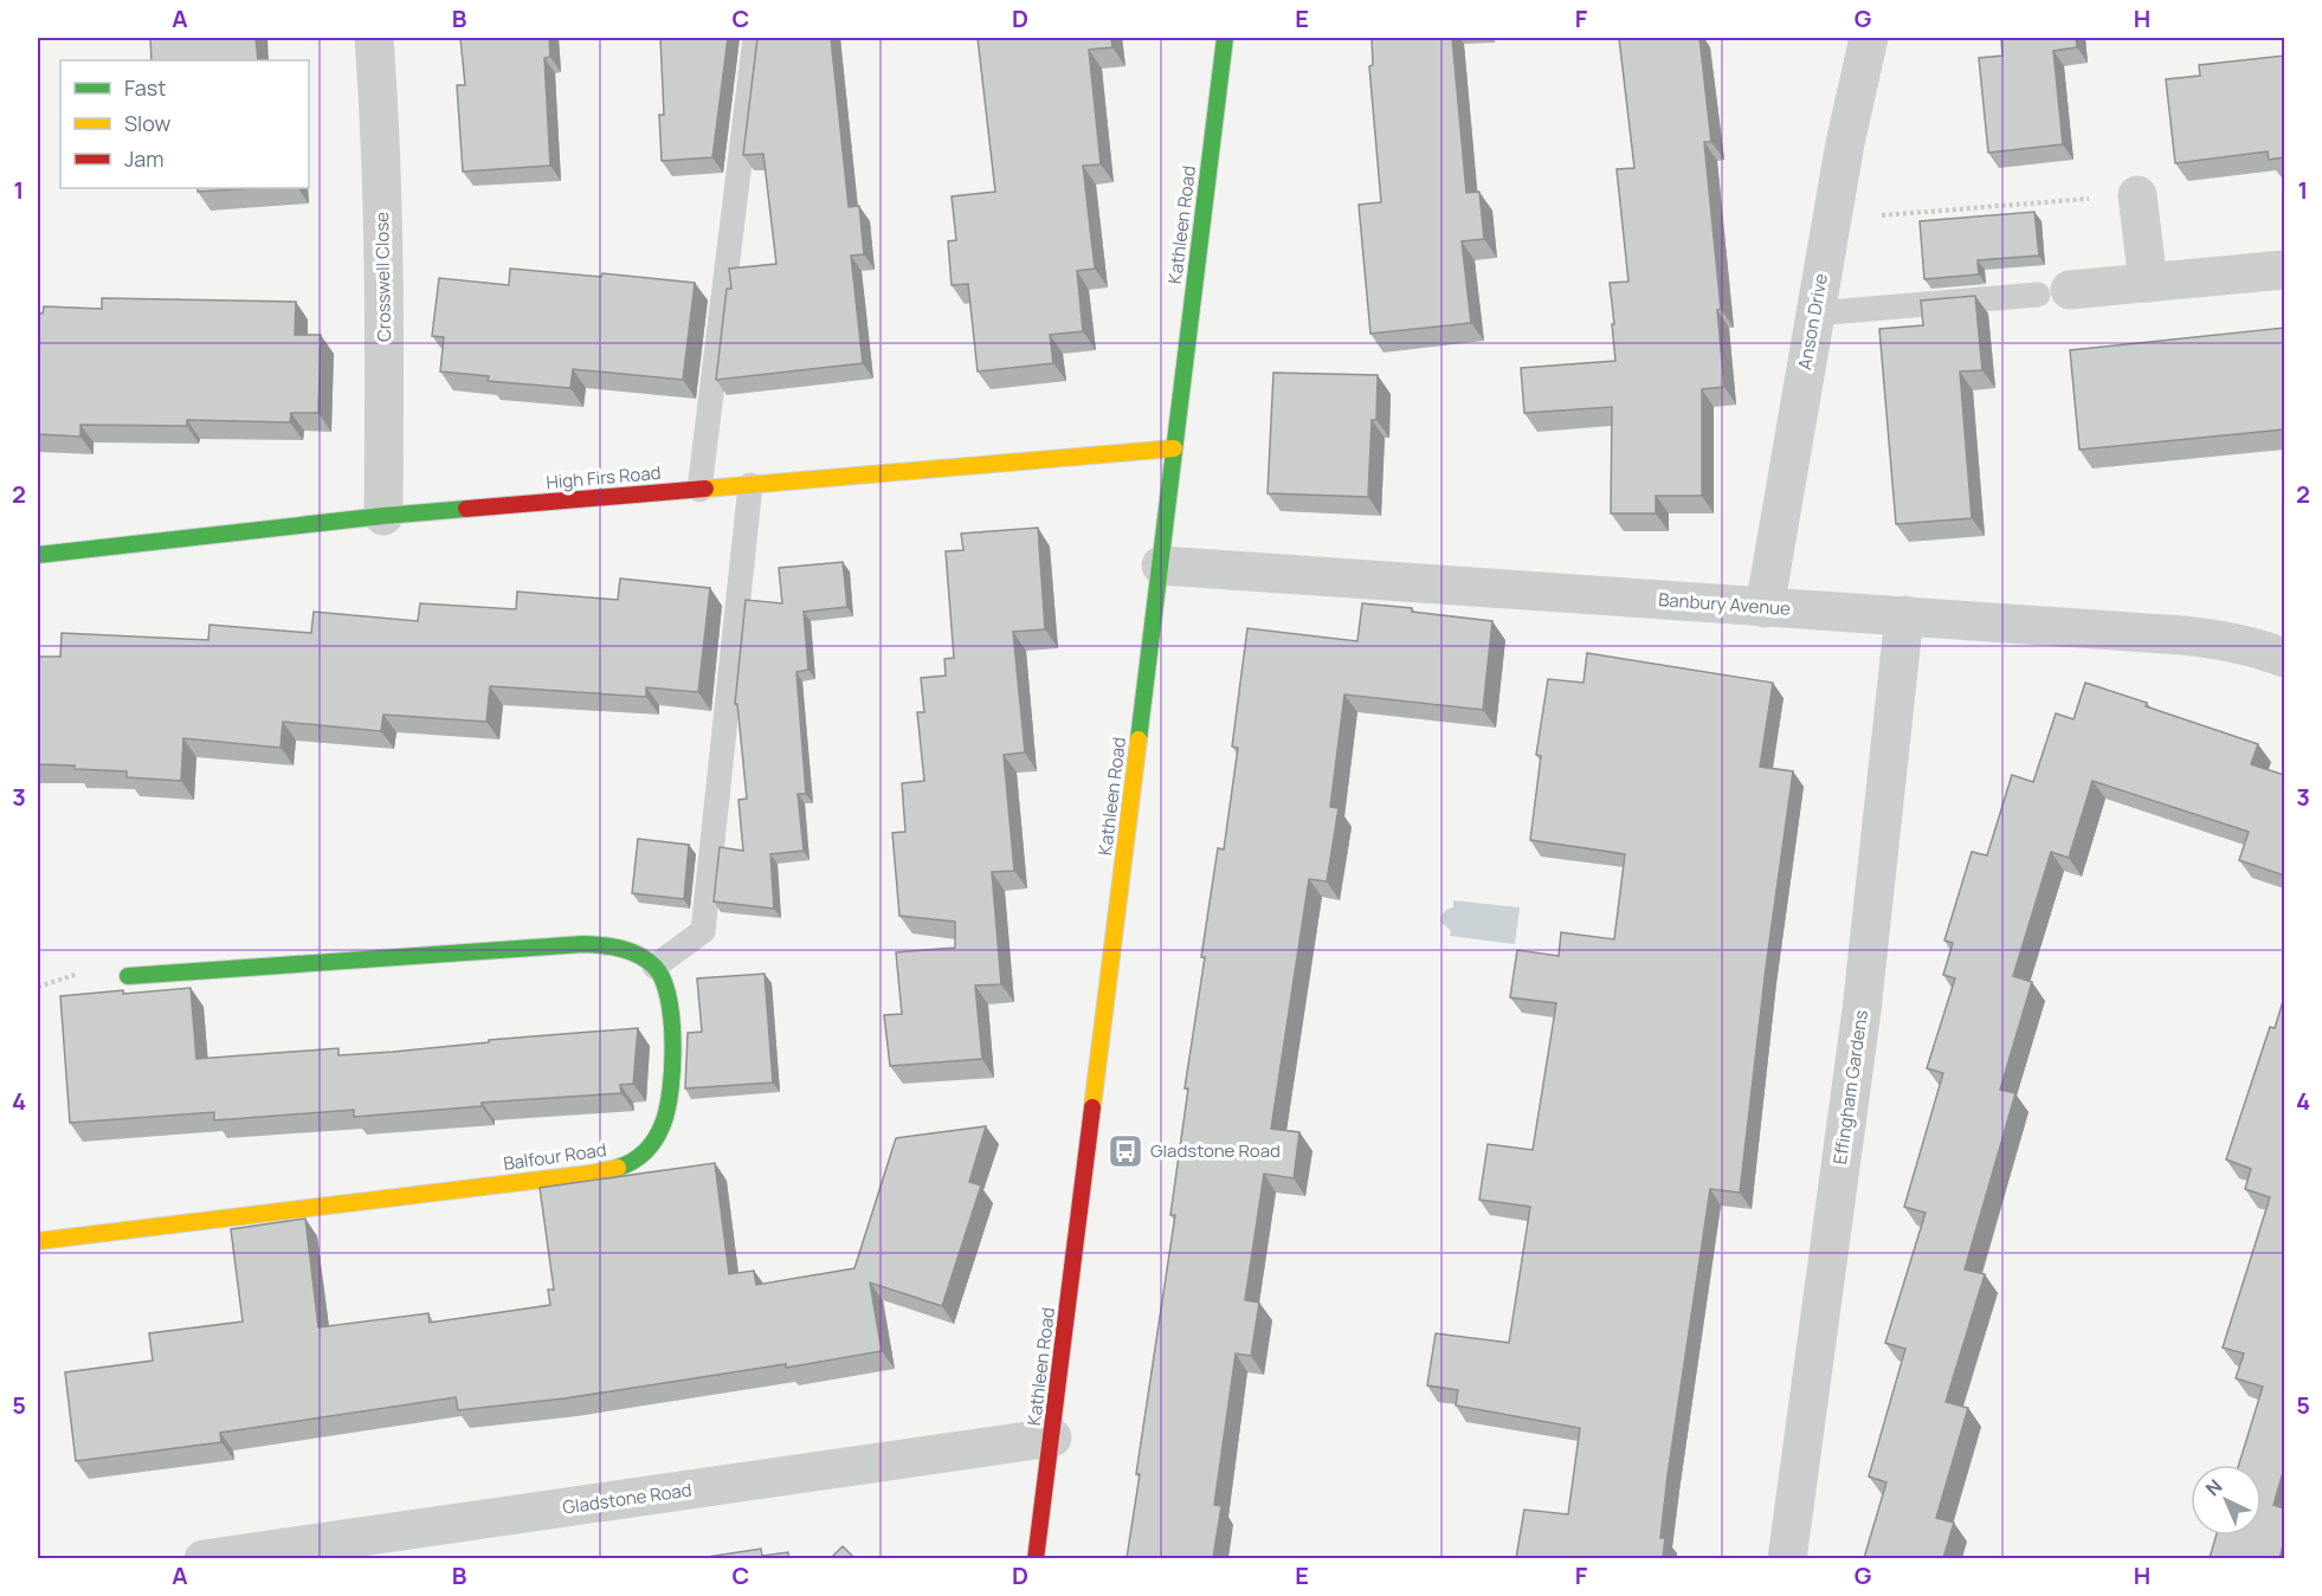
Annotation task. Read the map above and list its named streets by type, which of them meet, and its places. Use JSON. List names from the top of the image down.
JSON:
{
  "streets": {
    "street": [
      "Kathleen Road",
      "Crosswell Close",
      "Anson Drive",
      "High Firs Road",
      "Banbury Avenue",
      "Effingham Gardens",
      "Balfour Road",
      "Gladstone Road"
    ]
  },
  "crossings": [
    ["Kathleen Road", "High Firs Road"],
    ["Kathleen Road", "Banbury Avenue"],
    ["Kathleen Road", "Gladstone Road"],
    ["Crosswell Close", "High Firs Road"],
    ["Anson Drive", "Banbury Avenue"],
    ["Banbury Avenue", "Effingham Gardens"]
  ],
  "places": {
    "bus stop": ["Gladstone Road"]
  },
  "legend": ["Fast", "Slow", "Jam"],
  "north": "top left",
  "grid": {
    "columns": [
      "A",
      "B",
      "C",
      "D",
      "E",
      "F",
      "G",
      "H"
    ],
    "rows": [
      "1",
      "2",
      "3",
      "4",
      "5"
    ]
  }
}
